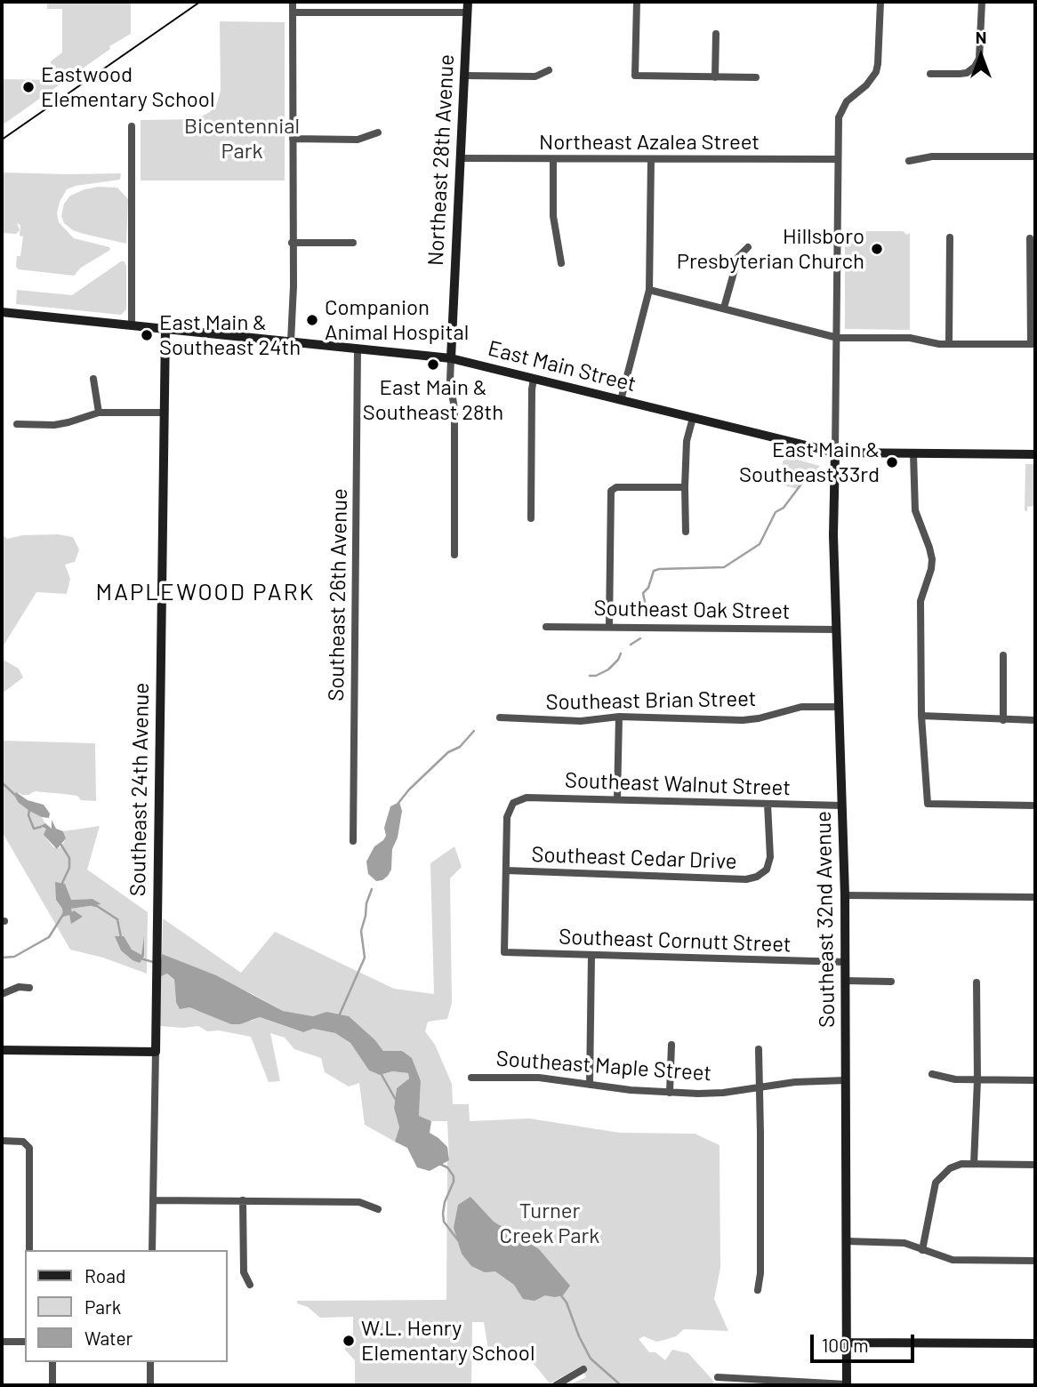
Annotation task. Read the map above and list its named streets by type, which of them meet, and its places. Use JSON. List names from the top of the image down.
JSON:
{
  "streets": {
    "main road": [
      "Northeast 28th Avenue",
      "East Main Street",
      "Southeast 24th Avenue",
      "Southeast 32nd Avenue"
    ],
    "street": [
      "Northeast Azalea Street",
      "Southeast 26th Avenue",
      "Southeast Oak Street",
      "Southeast Brian Street",
      "Southeast Walnut Street",
      "Southeast Cedar Drive",
      "Southeast Cornutt Street",
      "Southeast Maple Street"
    ]
  },
  "crossings": [
    ["Northeast Azalea Street", "Northeast 28th Avenue"],
    ["Northeast 28th Avenue", "East Main Street"],
    ["East Main Street", "Southeast 26th Avenue"],
    ["East Main Street", "Southeast 24th Avenue"],
    ["East Main Street", "Southeast 32nd Avenue"],
    ["Southeast Oak Street", "Southeast 32nd Avenue"],
    ["Southeast Brian Street", "Southeast 32nd Avenue"],
    ["Southeast Walnut Street", "Southeast Cedar Drive"],
    ["Southeast Walnut Street", "Southeast 32nd Avenue"],
    ["Southeast Walnut Street", "Southeast Cornutt Street"],
    ["Southeast Cedar Drive", "Southeast Cornutt Street"],
    ["Southeast 32nd Avenue", "Southeast Cornutt Street"],
    ["Southeast 32nd Avenue", "Southeast Maple Street"]
  ],
  "districts": ["MAPLEWOOD PARK"],
  "parks": ["Bicentennial Park", "Turner Creek Park"],
  "places": [
    "Eastwood Elementary School",
    "Hillsboro Presbyterian Church",
    "Companion Animal Hospital",
    "East Main & Southeast 24th",
    "East Main & Southeast 28th",
    "East Main & Southeast 33rd",
    "W.L. Henry Elementary School"
  ],
  "legend": ["Road", "Park", "Water"],
  "scale_bar": "100 m",
  "north": "top"
}
